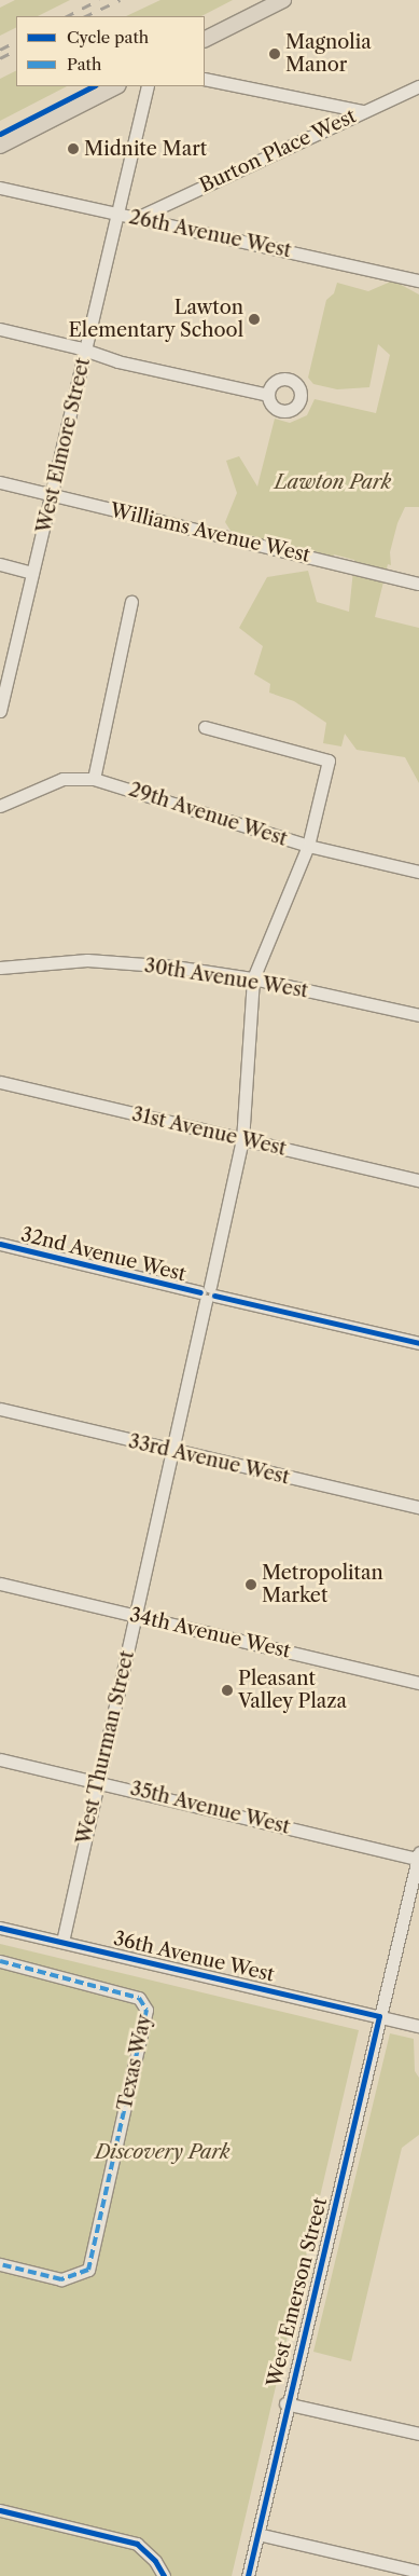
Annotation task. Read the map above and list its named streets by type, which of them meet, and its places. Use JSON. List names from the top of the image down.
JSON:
{
  "streets": {
    "street": [
      "Burton Place West",
      "26th Avenue West",
      "West Elmore Street",
      "Williams Avenue West",
      "29th Avenue West",
      "30th Avenue West",
      "31st Avenue West",
      "32nd Avenue West",
      "33rd Avenue West",
      "34th Avenue West",
      "West Thurman Street",
      "35th Avenue West",
      "36th Avenue West",
      "Texas Way",
      "West Emerson Street"
    ]
  },
  "crossings": [
    ["Burton Place West", "26th Avenue West"],
    ["26th Avenue West", "West Elmore Street"],
    ["West Elmore Street", "Williams Avenue West"],
    ["29th Avenue West", "West Thurman Street"],
    ["30th Avenue West", "West Thurman Street"],
    ["31st Avenue West", "West Thurman Street"],
    ["32nd Avenue West", "West Thurman Street"],
    ["33rd Avenue West", "West Thurman Street"],
    ["34th Avenue West", "West Thurman Street"],
    ["West Thurman Street", "35th Avenue West"],
    ["West Thurman Street", "36th Avenue West"],
    ["35th Avenue West", "West Emerson Street"],
    ["36th Avenue West", "West Emerson Street"]
  ],
  "parks": ["Lawton Park", "Discovery Park"],
  "places": [
    "Magnolia Manor",
    "Midnite Mart",
    "Lawton Elementary School",
    "Metropolitan Market",
    "Pleasant Valley Plaza"
  ],
  "legend": ["Cycle path", "Path"]
}
